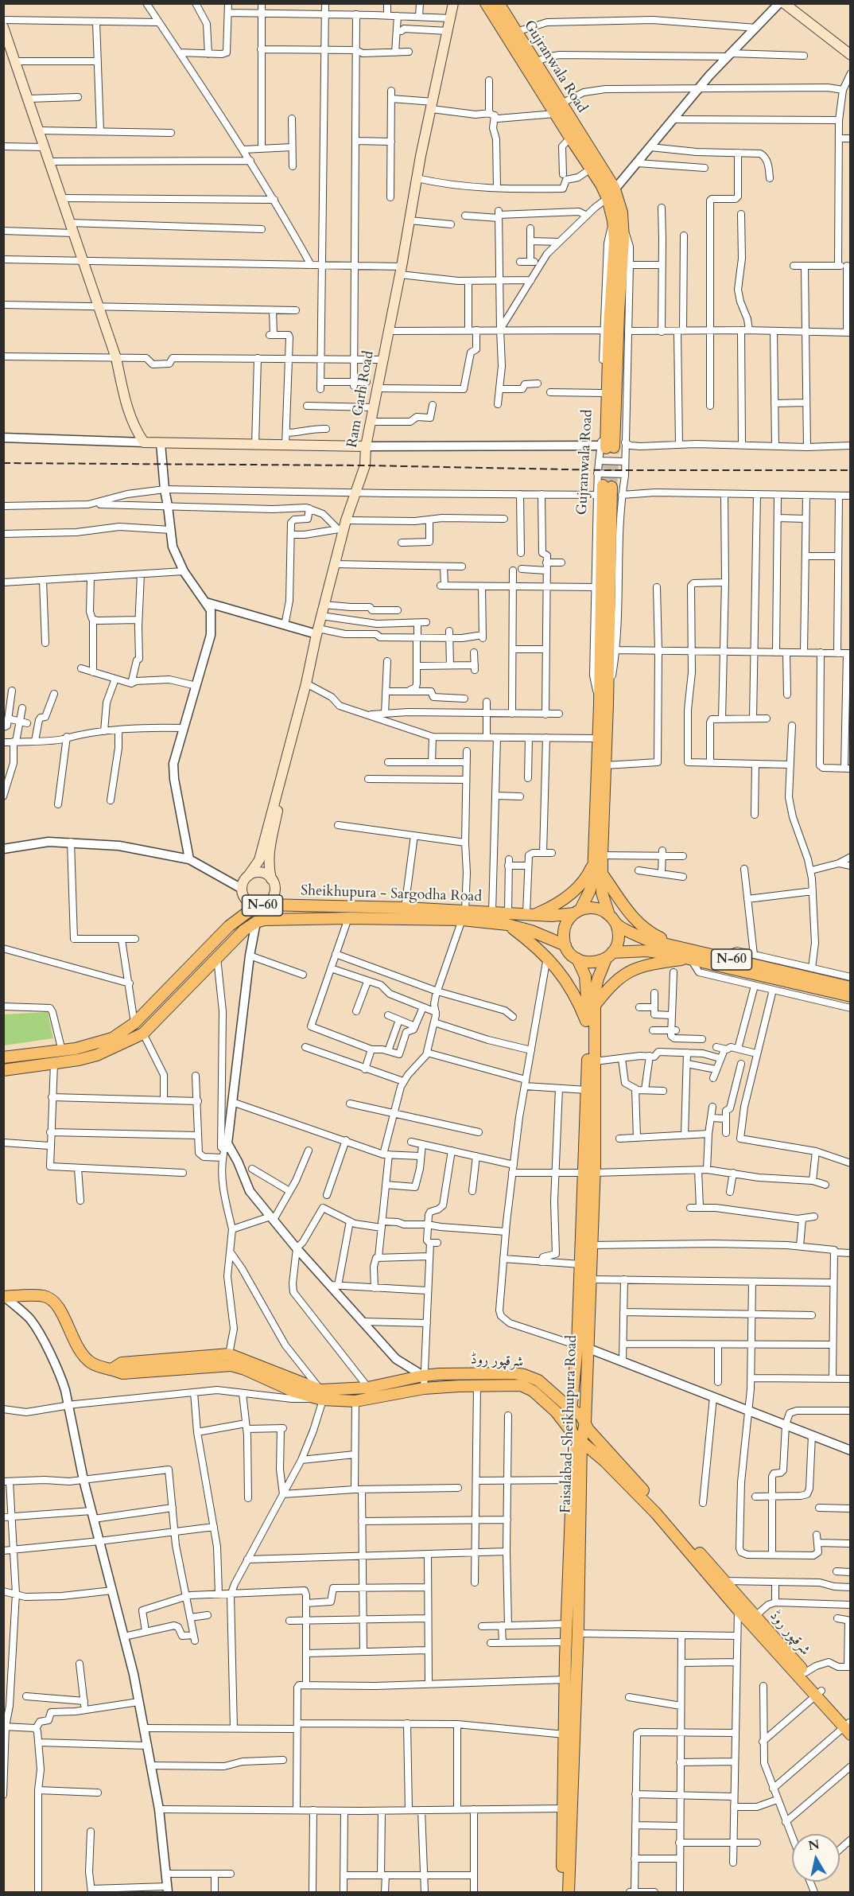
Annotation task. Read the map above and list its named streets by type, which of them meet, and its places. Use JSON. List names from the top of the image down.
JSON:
{
  "streets": {
    "main road": [
      "Gujranwala Road",
      "Ram Garh Road",
      "Sheikhupura - Sargodha Road",
      "N-60",
      "شرقپور روڈ",
      "Faisalabad-Sheikhupura Road"
    ]
  },
  "crossings": [
    ["Gujranwala Road", "Sheikhupura - Sargodha Road"],
    ["Gujranwala Road", "N-60"],
    ["Gujranwala Road", "Faisalabad-Sheikhupura Road"],
    ["Ram Garh Road", "Sheikhupura - Sargodha Road"],
    ["Sheikhupura - Sargodha Road", "N-60"],
    ["Sheikhupura - Sargodha Road", "Faisalabad-Sheikhupura Road"],
    ["N-60", "Faisalabad-Sheikhupura Road"],
    ["شرقپور روڈ", "Faisalabad-Sheikhupura Road"]
  ],
  "north": "top"
}
